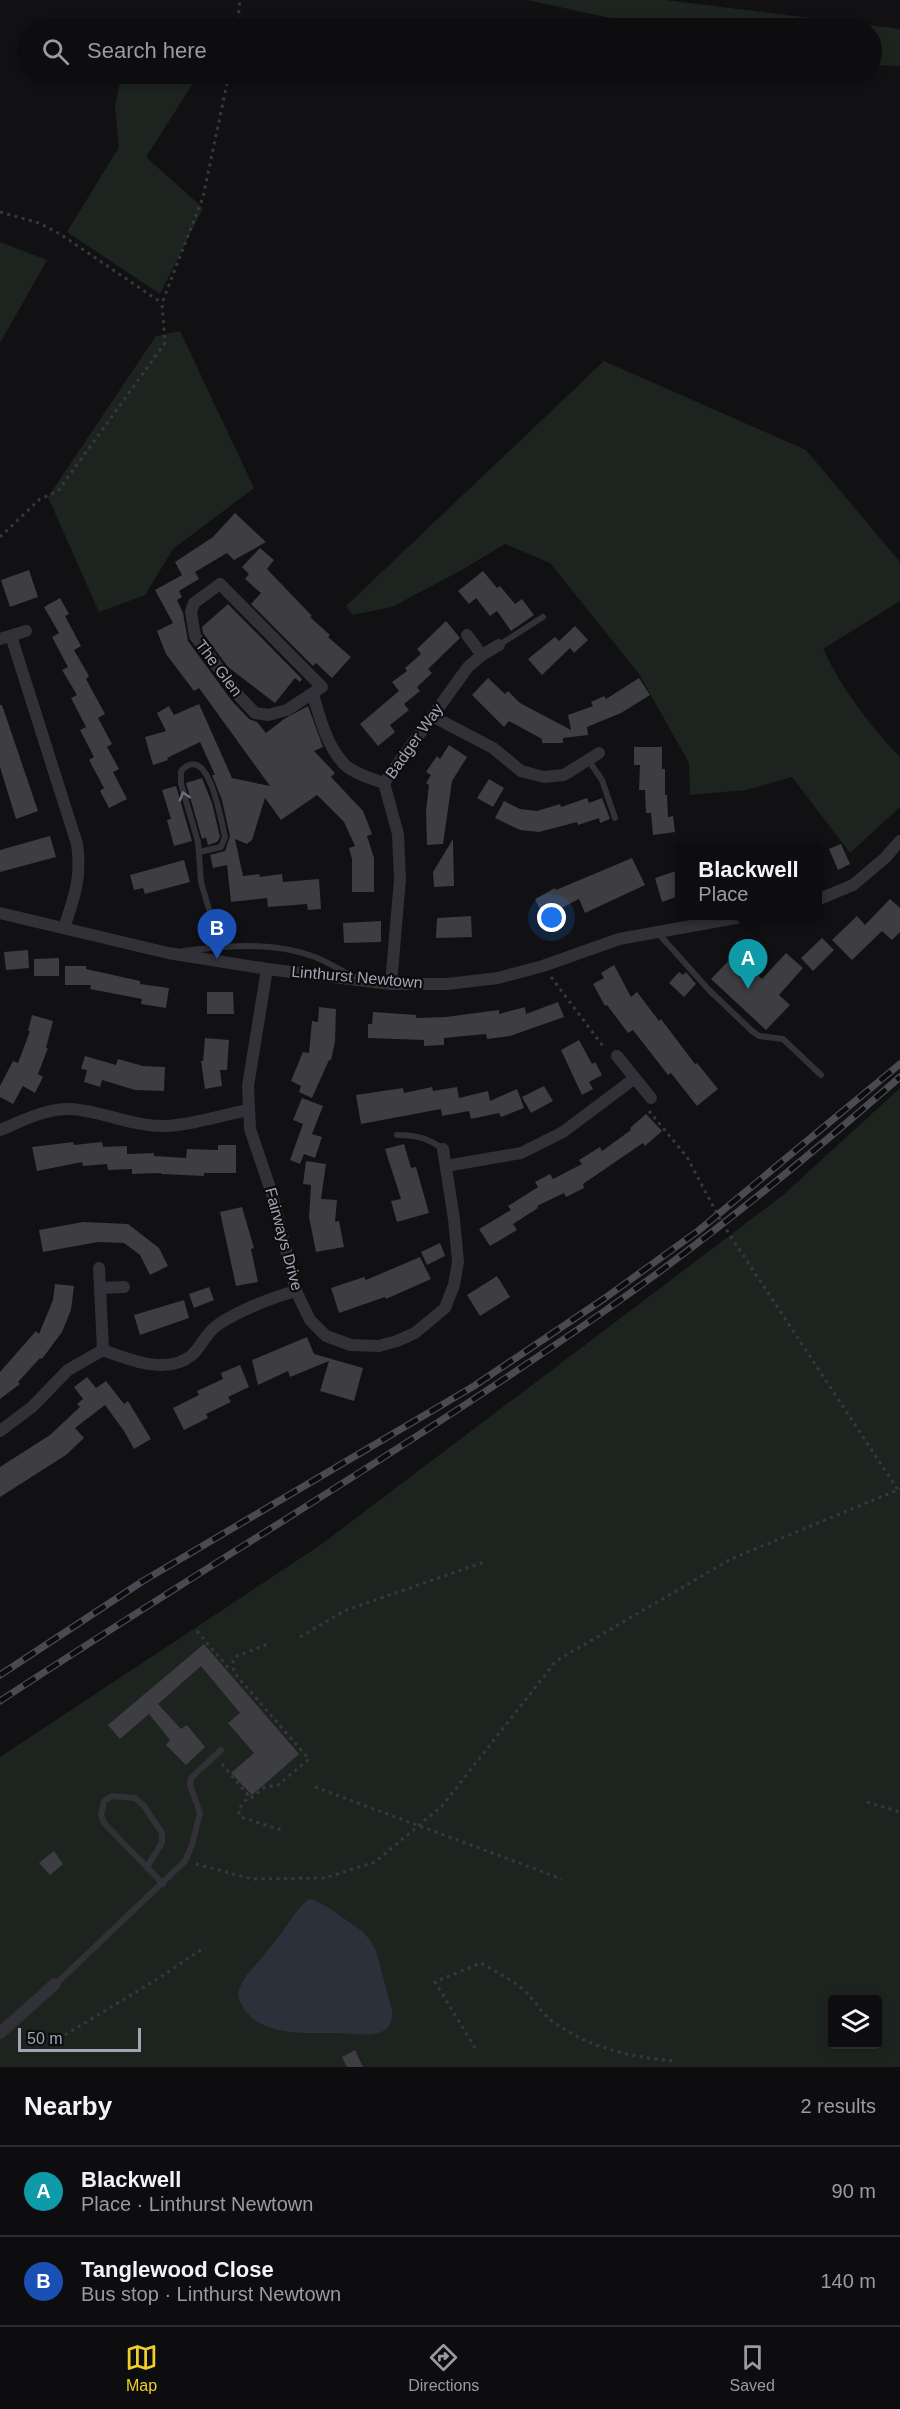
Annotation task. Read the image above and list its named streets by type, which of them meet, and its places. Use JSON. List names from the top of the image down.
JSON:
{
  "streets": {
    "street": [
      "The Glen",
      "Badger Way",
      "Linthurst Newtown",
      "Fairways Drive"
    ]
  },
  "crossings": [
    ["The Glen", "Badger Way"],
    ["Badger Way", "Linthurst Newtown"],
    ["Linthurst Newtown", "Fairways Drive"]
  ],
  "scale_bar": "50 m",
  "page": {
    "search": "Search here",
    "popup": ["Blackwell", "Place"],
    "pins": ["B", "A"],
    "scale": "50 m",
    "heading": ["Nearby", "2 results"],
    "list": [
      {
        "mark": "A",
        "name": "Blackwell",
        "note": "Place · Linthurst Newtown",
        "value": "90 m"
      },
      {
        "mark": "B",
        "name": "Tanglewood Close",
        "note": "Bus stop · Linthurst Newtown",
        "value": "140 m"
      }
    ],
    "nav": ["Map", "Directions", "Saved"]
  }
}
